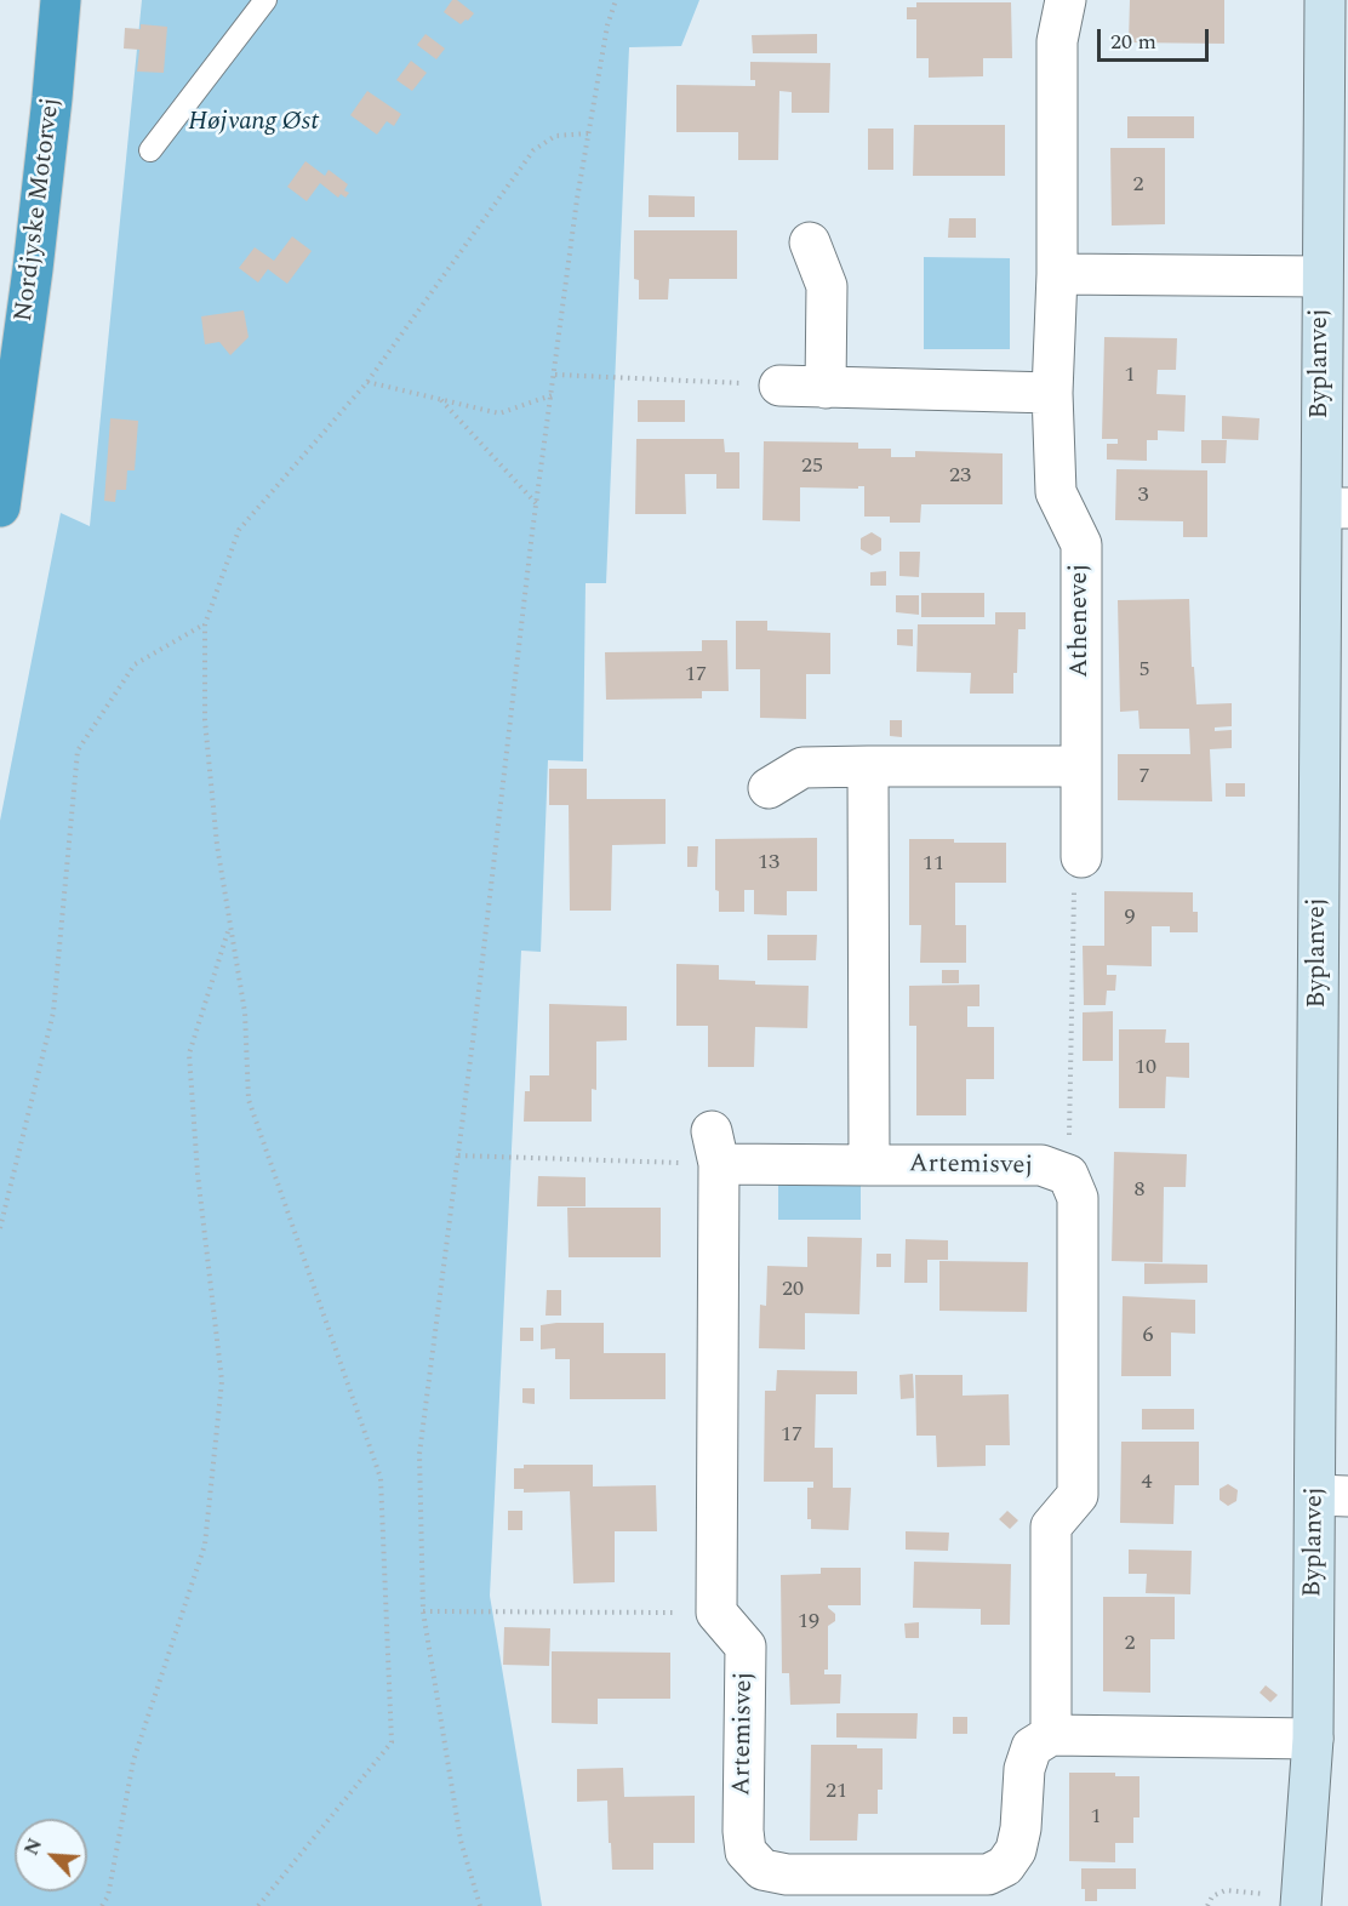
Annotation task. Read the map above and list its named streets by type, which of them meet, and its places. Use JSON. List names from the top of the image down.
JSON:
{
  "streets": {
    "highway": ["Nordjyske Motorvej"],
    "street": ["Byplanvej", "Athenevej", "Artemisvej"]
  },
  "parks": ["Højvang Øst"],
  "house_numbers": [
    "2",
    "1",
    "25",
    "23",
    "3",
    "5",
    "17",
    "7",
    "13",
    "11",
    "9",
    "10",
    "8",
    "20",
    "6",
    "17",
    "4",
    "19",
    "2",
    "21",
    "1"
  ],
  "scale_bar": "20 m",
  "north": "top left"
}
